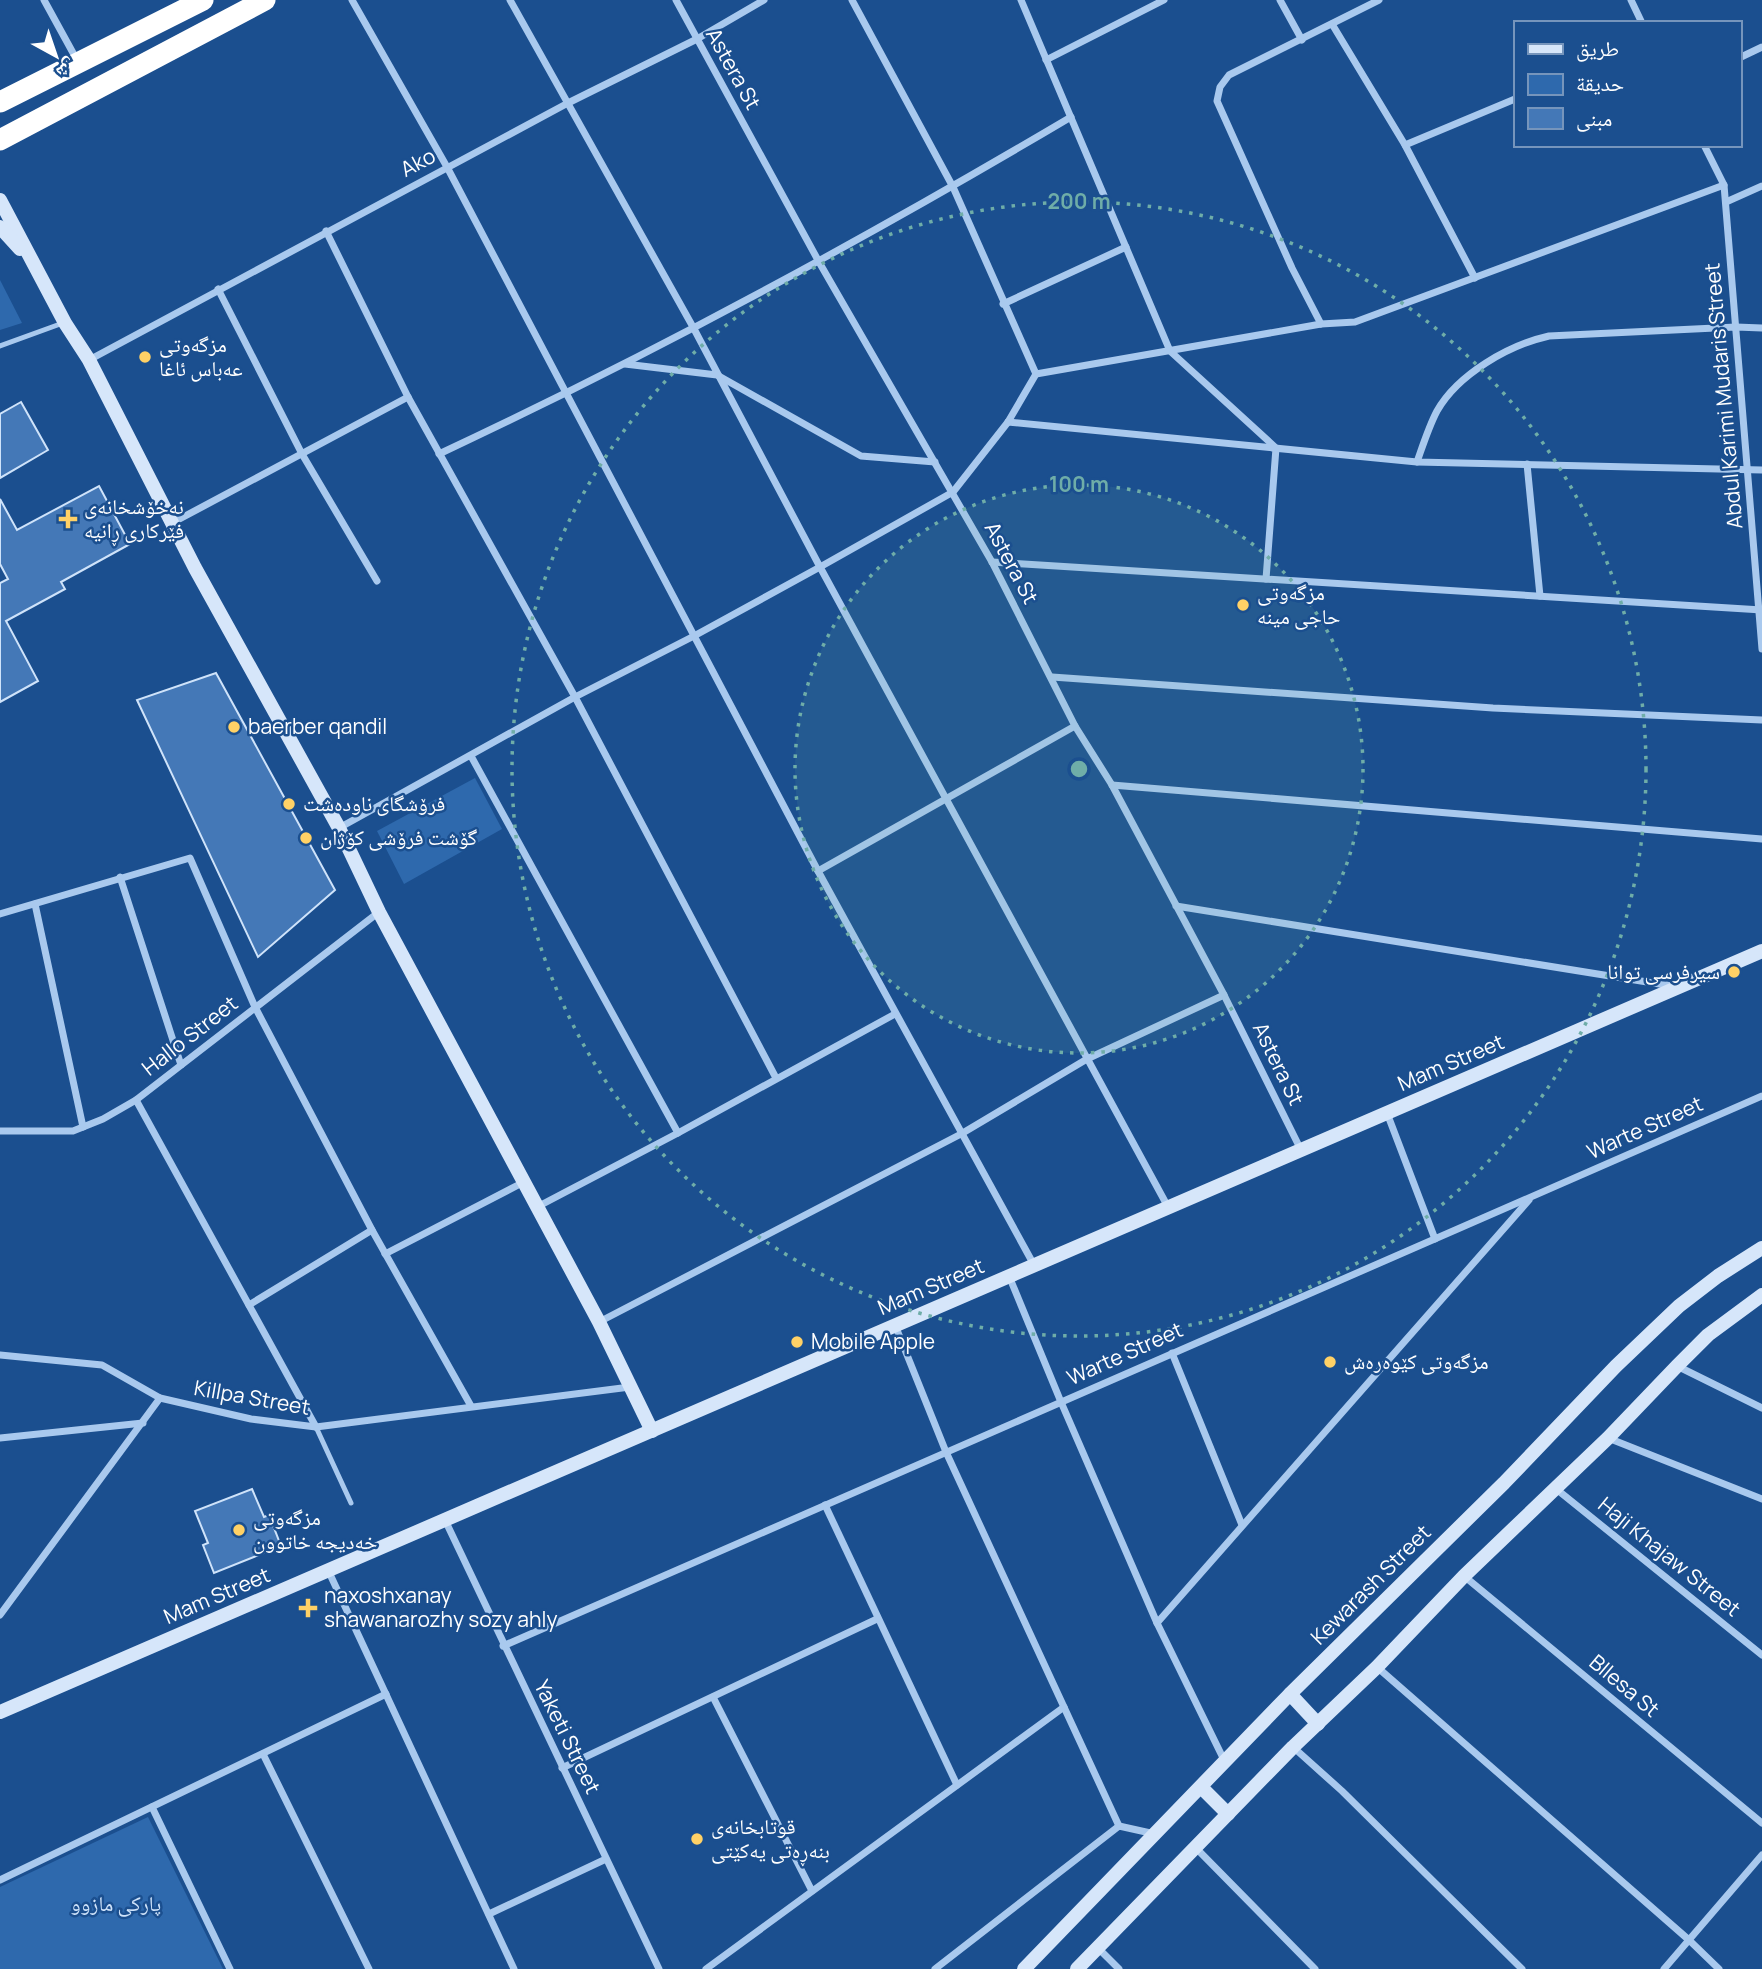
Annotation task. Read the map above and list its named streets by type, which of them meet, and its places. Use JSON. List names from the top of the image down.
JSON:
{
  "streets": {
    "street": [
      "Astera St",
      "Ako",
      "Abdul Karimi Mudaris Street",
      "Hallo Street",
      "Mam Street",
      "Warte Street",
      "Killpa Street",
      "‌Haji Khajaw Street",
      "Kewarash Street",
      "Bllesa St",
      "Yaketi Street"
    ]
  },
  "crossings": [
    ["Astera St", "Ako"],
    ["Astera St", "Mam Street"],
    ["Mam Street", "Yaketi Street"],
    ["Warte Street", "Yaketi Street"]
  ],
  "parks": ["پارکی مازوو"],
  "places": {
    "other": [
      "مزگەوتی عەباس ئاغا",
      "مزگەوتی حاجی مینە",
      "baerber qandil",
      "فرۆشگای ناوده‌شت",
      "گۆشت فرۆشی کۆژان",
      "سيرفرسى توانا",
      "Mobile Apple",
      "مزگەوتی کێوەرەش",
      "مزگەوتی خەدیجە خاتوون",
      "قوتابخانەی بنەڕەتی یەکێتی"
    ],
    "health": ["نەخۆشخانەی فێرکاری ڕانیە", "naxoshxanay shawanarozhy sozy ahly"]
  },
  "legend": ["طريق", "حديقة", "مبنى"],
  "north": "bottom right",
  "rings": ["200 m", "100 m"]
}
